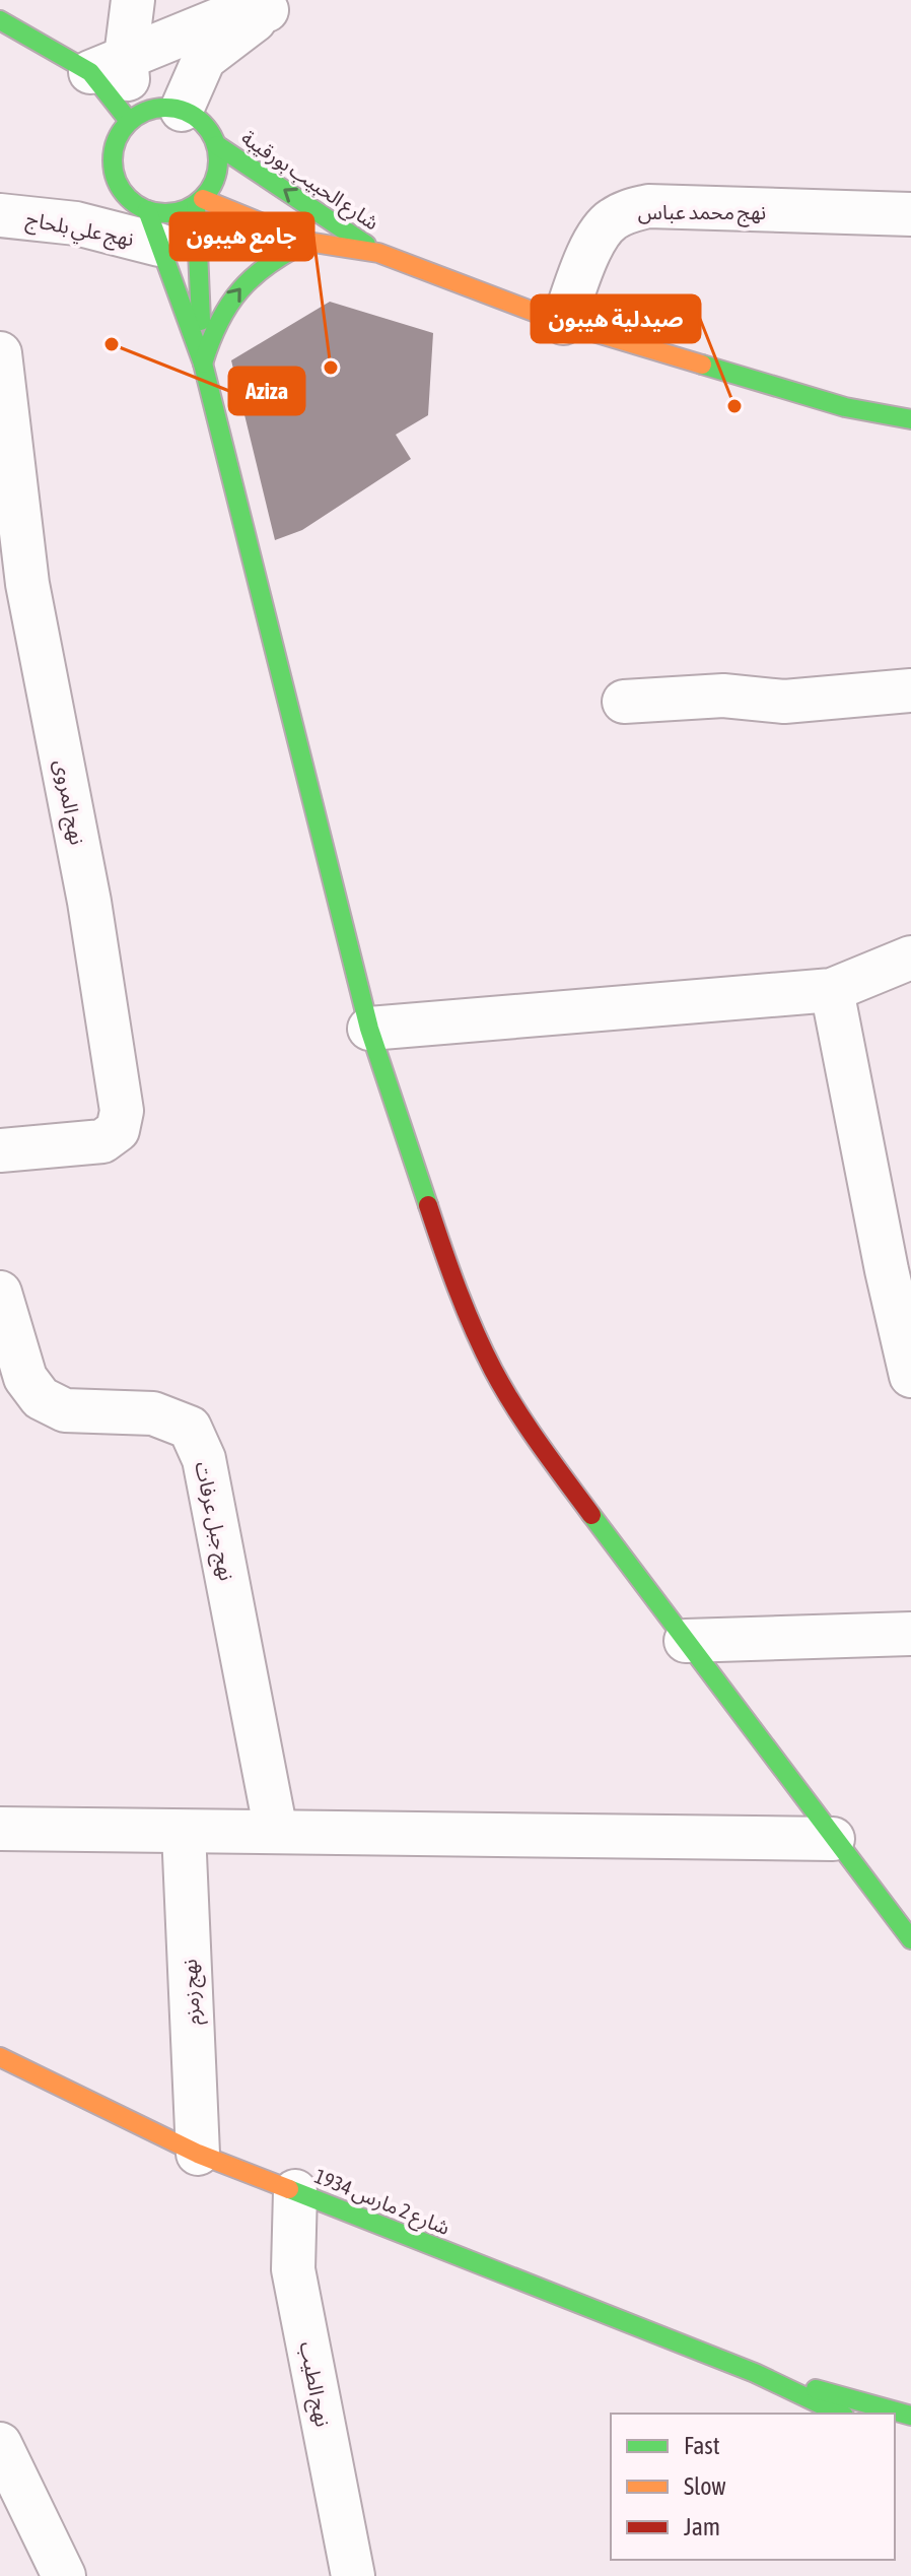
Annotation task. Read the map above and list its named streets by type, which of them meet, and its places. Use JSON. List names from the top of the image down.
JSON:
{
  "streets": {
    "main road": ["شارع الحبيب بورقيبة", "شارع 2 مارس 1934"],
    "street": [
      "نهج محمد عباس",
      "نهج علي بلحاج",
      "نهج المروى",
      "نهج جبل عرفات",
      "نهج زمزم",
      "نهج الطيب"
    ]
  },
  "crossings": [
    ["شارع الحبيب بورقيبة", "نهج محمد عباس"],
    ["شارع الحبيب بورقيبة", "نهج علي بلحاج"],
    ["نهج زمزم", "شارع 2 مارس 1934"],
    ["شارع 2 مارس 1934", "نهج الطيب"]
  ],
  "places": ["Aziza", "جامع هيبون", "صيدلية هيبون"],
  "legend": ["Fast", "Slow", "Jam"]
}
